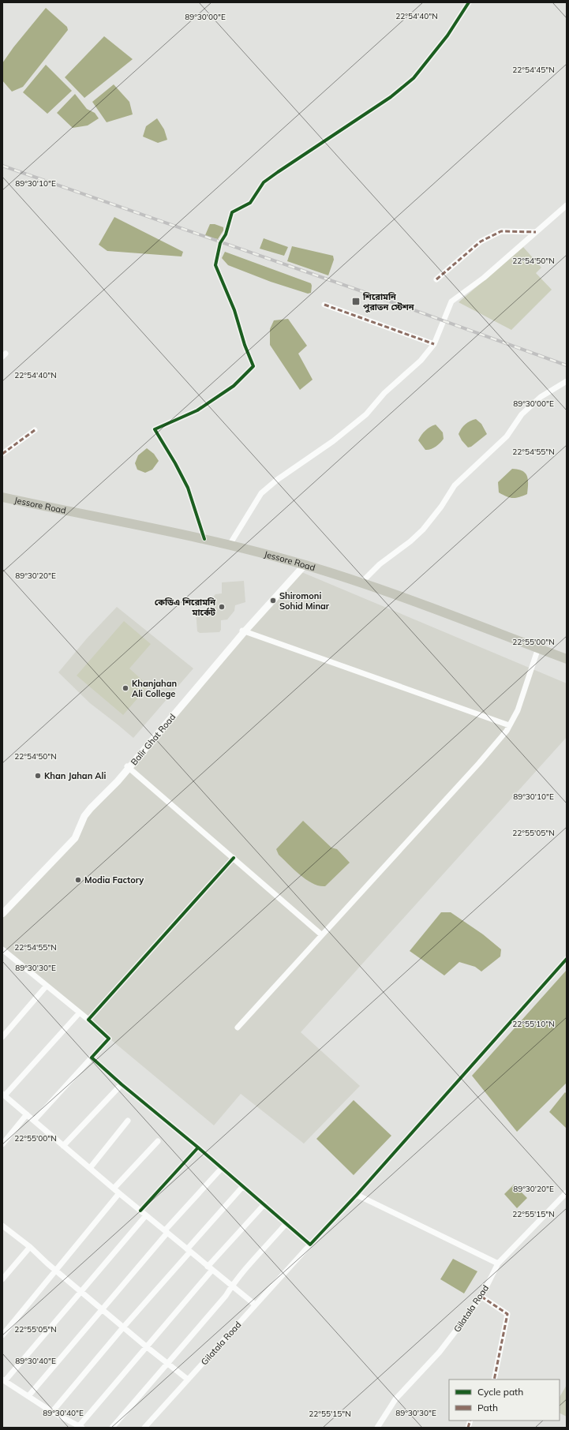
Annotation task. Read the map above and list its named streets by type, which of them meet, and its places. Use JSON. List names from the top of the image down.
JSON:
{
  "streets": {
    "highway": ["Jessore Road"],
    "street": ["Balir Ghat Road", "Gilatala Road"]
  },
  "crossings": [
    ["Jessore Road", "Balir Ghat Road"]
  ],
  "places": {
    "transit": ["শিরোমনি পুরাতন স্টেশন"],
    "other": [
      "Shiromoni Sohid Minar",
      "কেডিএ শিরোমনি মার্কেট",
      "Khanjahan Ali College",
      "Khan Jahan Ali",
      "Modia Factory"
    ]
  },
  "legend": ["Cycle path", "Path"],
  "coordinates": [
    "22°54'40\"N",
    "89°30'00\"E",
    "22°54'45\"N",
    "89°30'10\"E",
    "22°54'50\"N",
    "22°54'55\"N",
    "89°30'20\"E",
    "22°55'00\"N",
    "22°55'05\"N",
    "89°30'30\"E",
    "22°55'10\"N",
    "22°55'15\"N",
    "89°30'40\"E"
  ]
}
